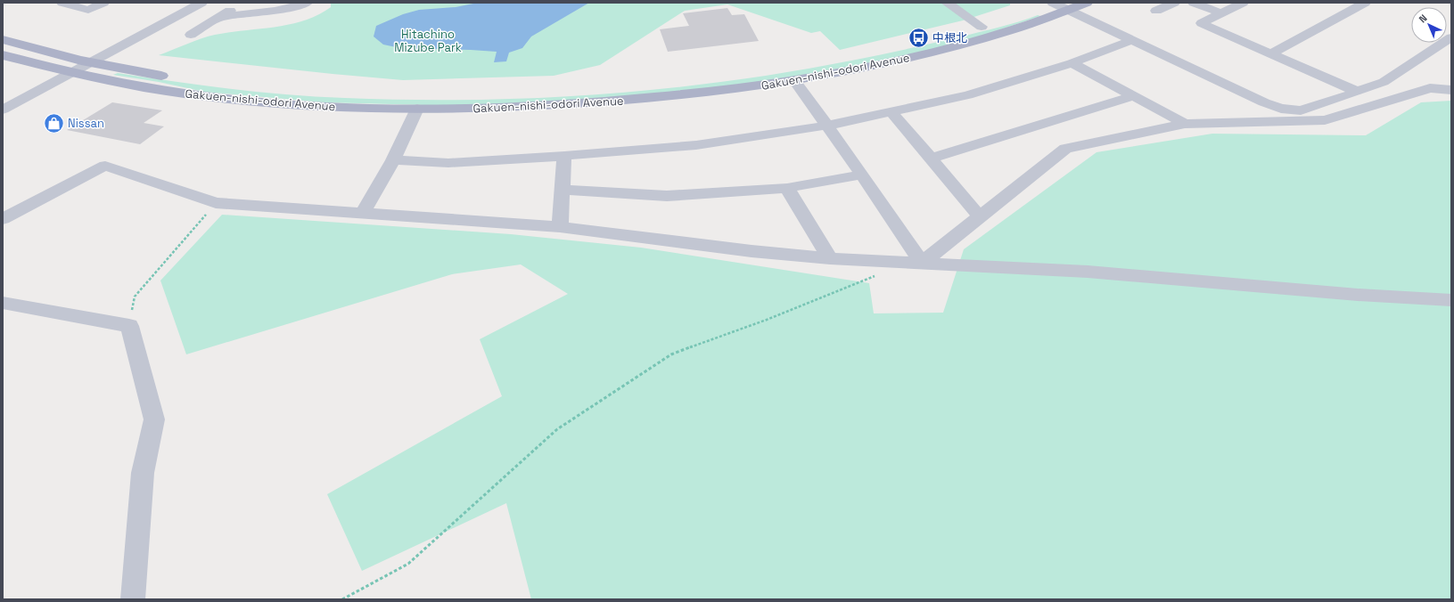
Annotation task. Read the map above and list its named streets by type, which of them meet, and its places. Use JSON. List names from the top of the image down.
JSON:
{
  "streets": {
    "main road": ["Gakuen-nishi-odori Avenue"]
  },
  "parks": ["Hitachino Mizube Park"],
  "places": {
    "bus stop": ["中根北"],
    "shop": ["Nissan"]
  },
  "north": "top left"
}
